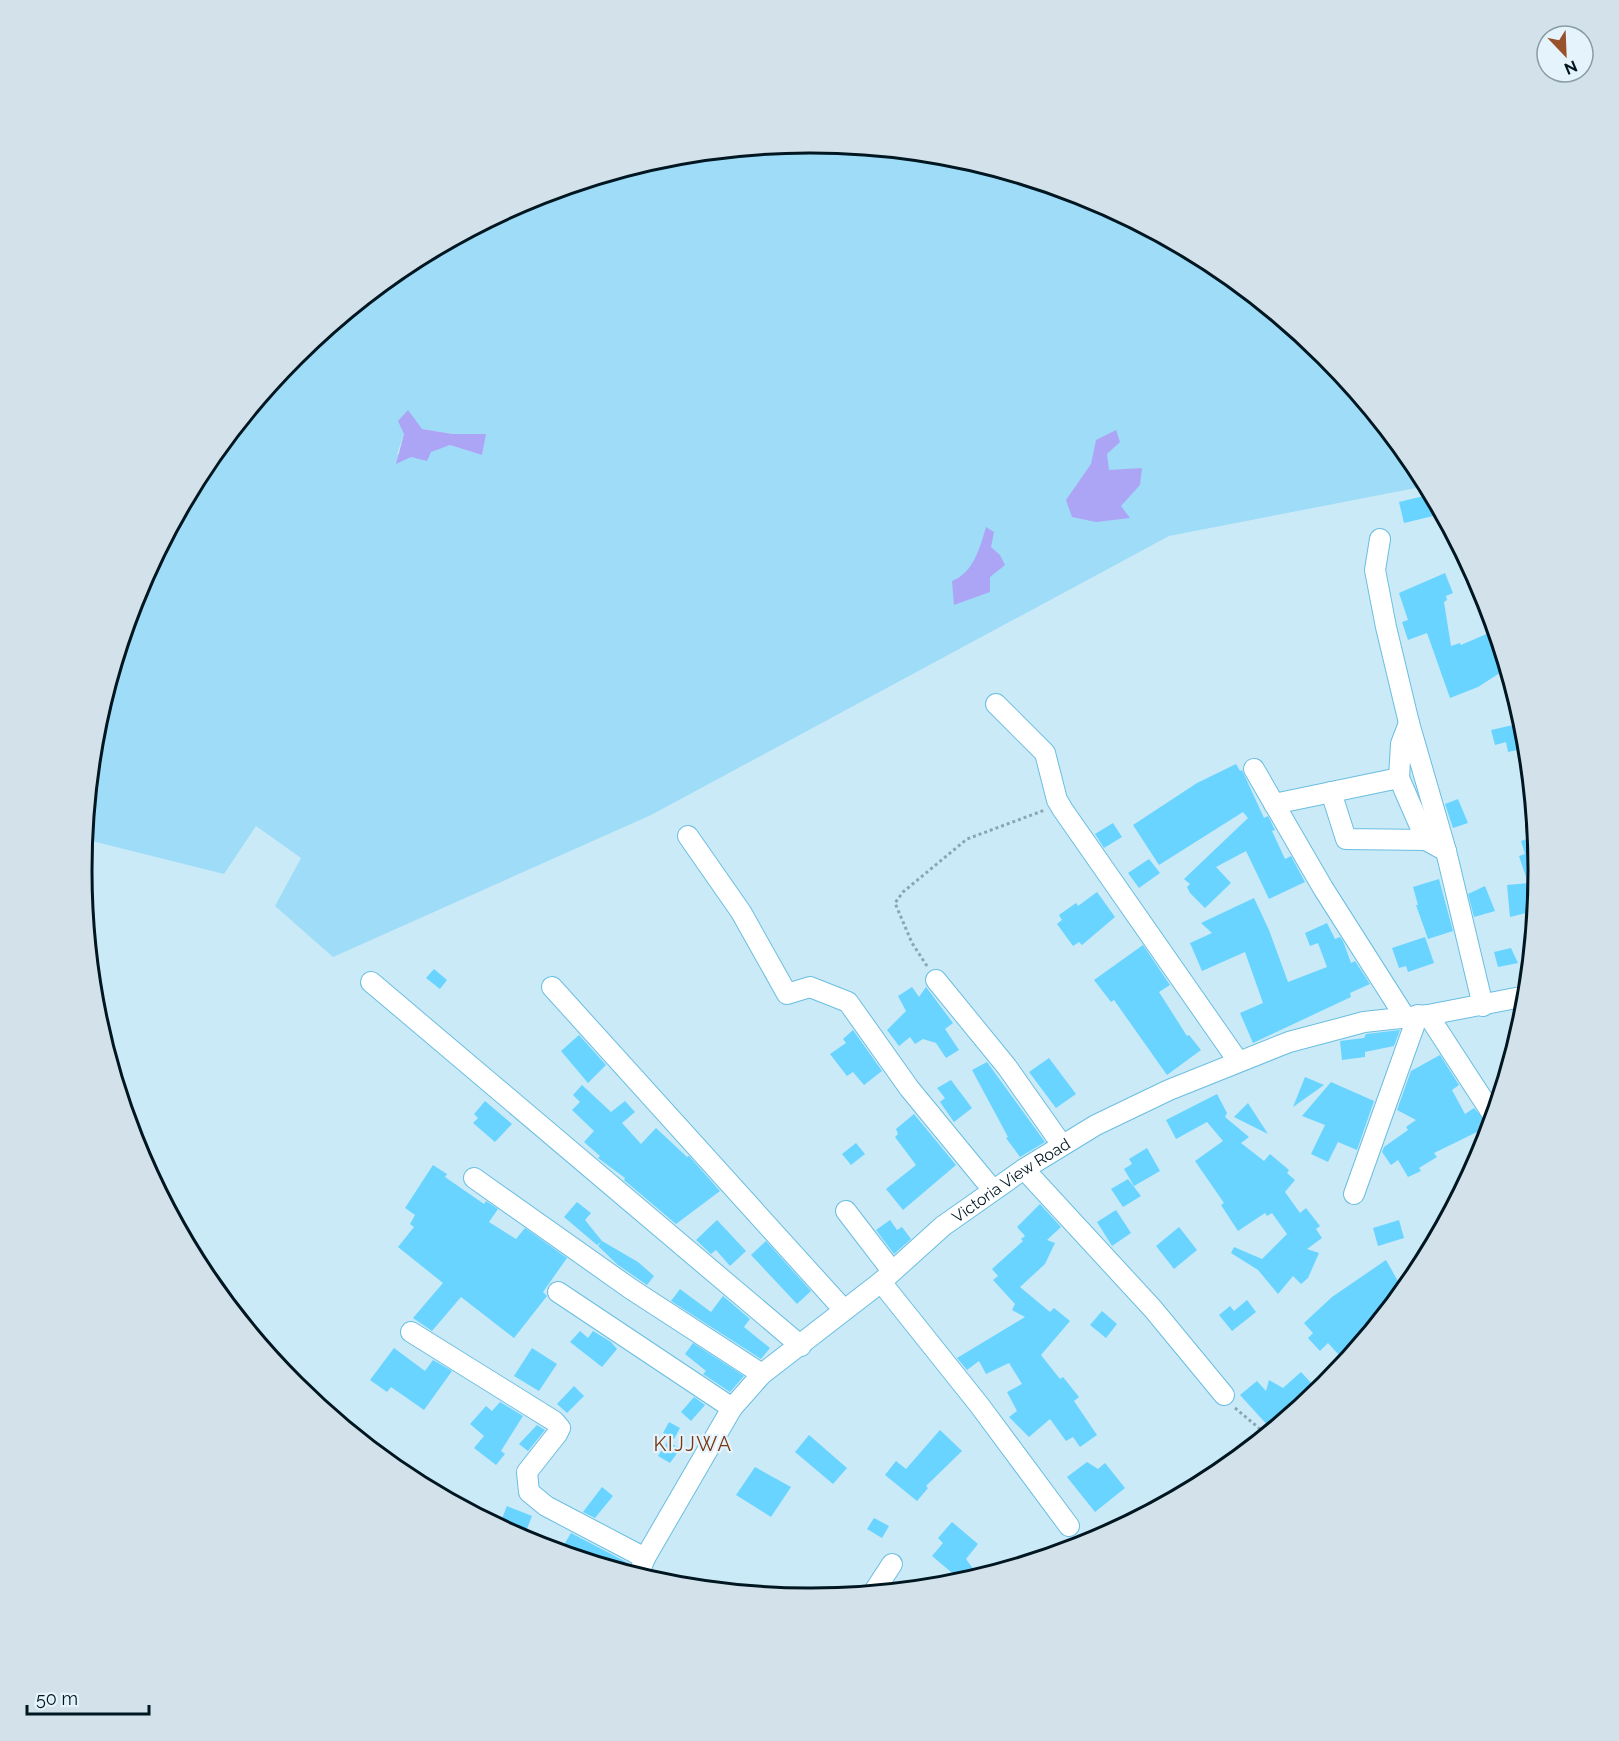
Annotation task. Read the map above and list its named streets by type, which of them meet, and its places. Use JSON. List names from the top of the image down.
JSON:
{
  "streets": {
    "street": ["Victoria View Road"]
  },
  "districts": ["KIJJWA"],
  "scale_bar": "50 m",
  "north": "bottom right"
}
